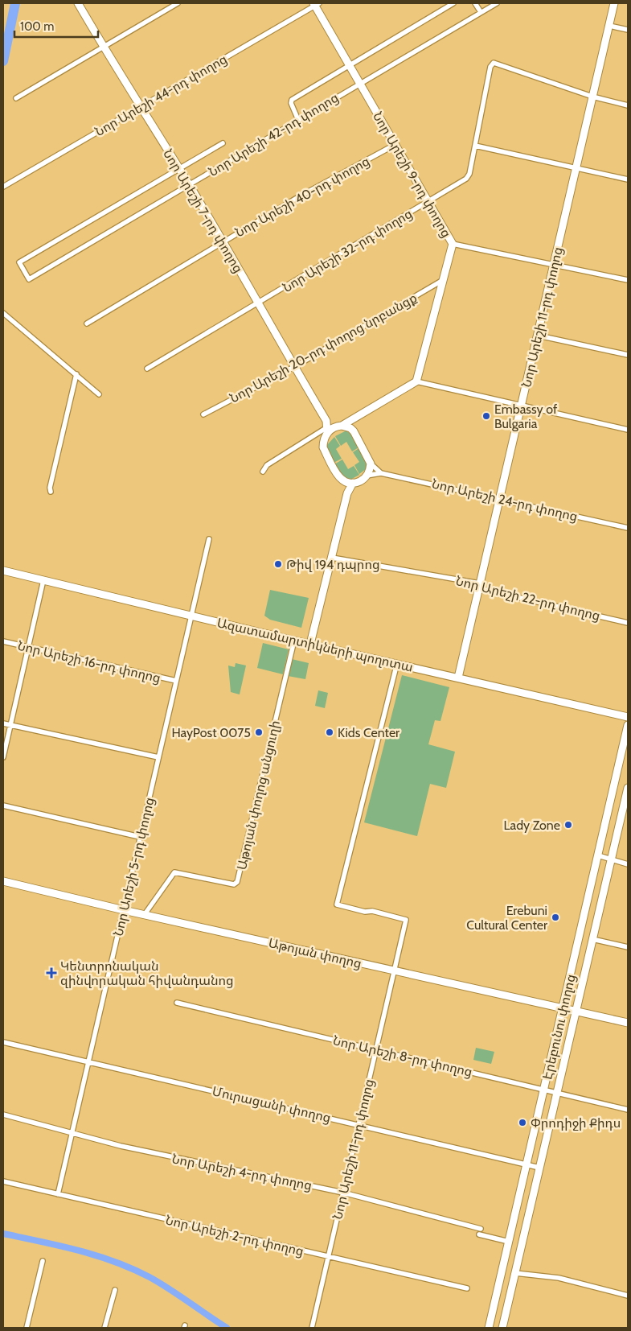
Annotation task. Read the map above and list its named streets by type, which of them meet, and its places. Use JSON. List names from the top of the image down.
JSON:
{
  "streets": {
    "street": [
      "Նոր Արեշի 44-րդ փողոց",
      "Նոր Արեշի 42-րդ փողոց",
      "Նոր Արեշի 9-րդ փողոց",
      "Նոր Արեշի 40-րդ փողոց",
      "Նոր Արեշի 7-րդ փողոց",
      "Նոր Արեշի 32-րդ փողոց",
      "Նոր Արեշի 11-րդ փողոց",
      "Նոր Արեշի 20-րդ փողոց նրբանցք",
      "Նոր Արեշի 24-րդ փողոց",
      "Նոր Արեշի 22-րդ փողոց",
      "Ազատամարտիկների պողոտա",
      "Նոր Արեշի 16-րդ փողոց",
      "Աթոյան փողոց անցուղի",
      "Նոր Արեշի 5-րդ փողոց",
      "Աթոյան փողոց",
      "Էրեբունու փողոց",
      "Նոր Արեշի 8-րդ փողոց",
      "Մուրացանի փողոց",
      "Նոր Արեշի 4-րդ փողոց",
      "Նոր Արեշի 2-րդ փողոց"
    ]
  },
  "crossings": [
    ["Նոր Արեշի 44-րդ փողոց", "Նոր Արեշի 9-րդ փողոց"],
    ["Նոր Արեշի 44-րդ փողոց", "Նոր Արեշի 7-րդ փողոց"],
    ["Նոր Արեշի 42-րդ փողոց", "Նոր Արեշի 9-րդ փողոց"],
    ["Նոր Արեշի 42-րդ փողոց", "Նոր Արեշի 7-րդ փողոց"],
    ["Նոր Արեշի 9-րդ փողոց", "Նոր Արեշի 40-րդ փողոց"],
    ["Նոր Արեշի 9-րդ փողոց", "Նոր Արեշի 32-րդ փողոց"],
    ["Նոր Արեշի 9-րդ փողոց", "Նոր Արեշի 20-րդ փողոց նրբանցք"],
    ["Նոր Արեշի 40-րդ փողոց", "Նոր Արեշի 7-րդ փողոց"],
    ["Նոր Արեշի 7-րդ փողոց", "Նոր Արեշի 32-րդ փողոց"],
    ["Նոր Արեշի 7-րդ փողոց", "Նոր Արեշի 20-րդ փողոց նրբանցք"],
    ["Նոր Արեշի 32-րդ փողոց", "Նոր Արեշի 11-րդ փողոց"],
    ["Նոր Արեշի 11-րդ փողոց", "Նոր Արեշի 24-րդ փողոց"],
    ["Նոր Արեշի 11-րդ փողոց", "Նոր Արեշի 22-րդ փողոց"],
    ["Նոր Արեշի 11-րդ փողոց", "Ազատամարտիկների պողոտա"],
    ["Նոր Արեշի 11-րդ փողոց", "Աթոյան փողոց"],
    ["Նոր Արեշի 11-րդ փողոց", "Նոր Արեշի 8-րդ փողոց"],
    ["Նոր Արեշի 11-րդ փողոց", "Մուրացանի փողոց"],
    ["Նոր Արեշի 11-րդ փողոց", "Նոր Արեշի 4-րդ փողոց"],
    ["Նոր Արեշի 11-րդ փողոց", "Նոր Արեշի 2-րդ փողոց"],
    ["Ազատամարտիկների պողոտա", "Աթոյան փողոց անցուղի"],
    ["Ազատամարտիկների պողոտա", "Նոր Արեշի 5-րդ փողոց"],
    ["Նոր Արեշի 16-րդ փողոց", "Նոր Արեշի 5-րդ փողոց"],
    ["Աթոյան փողոց անցուղի", "Աթոյան փողոց"],
    ["Նոր Արեշի 5-րդ փողոց", "Աթոյան փողոց"],
    ["Նոր Արեշի 5-րդ փողոց", "Մուրացանի փողոց"],
    ["Նոր Արեշի 5-րդ փողոց", "Նոր Արեշի 4-րդ փողոց"],
    ["Նոր Արեշի 5-րդ փողոց", "Նոր Արեշի 2-րդ փողոց"],
    ["Աթոյան փողոց", "Էրեբունու փողոց"],
    ["Էրեբունու փողոց", "Նոր Արեշի 8-րդ փողոց"],
    ["Էրեբունու փողոց", "Մուրացանի փողոց"]
  ],
  "places": {
    "other": [
      "Embassy of Bulgaria",
      "Թիվ 194 դպրոց",
      "HayPost 0075",
      "Kids Center",
      "Lady Zone",
      "Erebuni Cultural Center",
      "Փրոդիջի Քիդս"
    ],
    "health": ["Կենտրոնական զինվորական հիվանդանոց"]
  },
  "scale_bar": "100 m"
}
